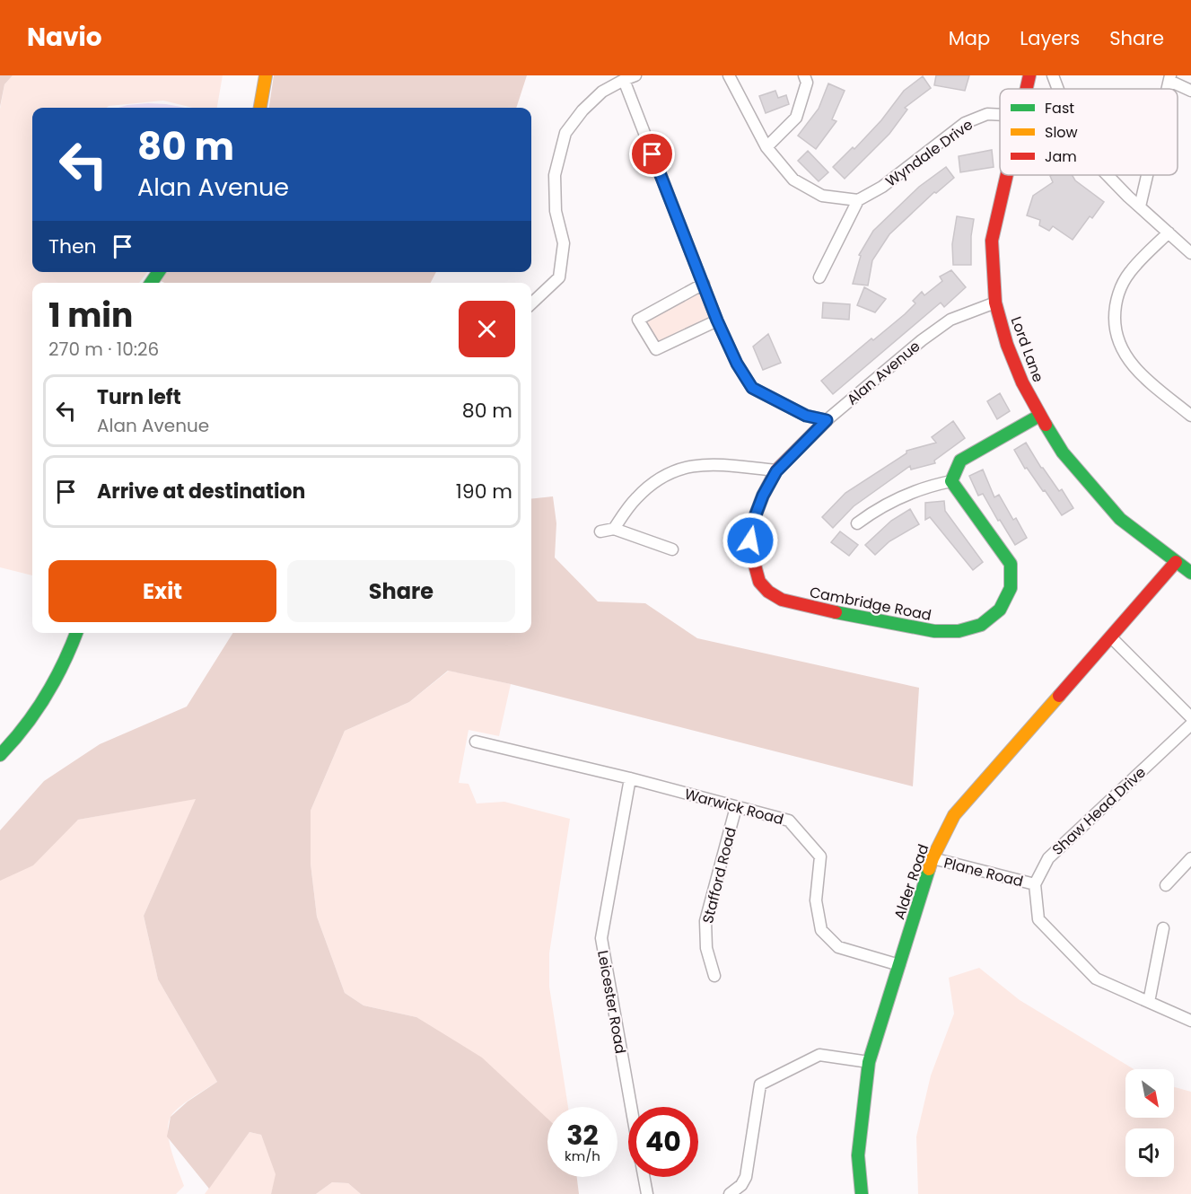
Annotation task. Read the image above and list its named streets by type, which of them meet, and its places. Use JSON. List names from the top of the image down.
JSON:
{
  "streets": {
    "street": [
      "Wyndale Drive",
      "Lord Lane",
      "Alan Avenue",
      "Cambridge Road",
      "Warwick Road",
      "Shaw Head Drive",
      "Plane Road",
      "Stafford Road",
      "Alder Road",
      "Leicester Road"
    ]
  },
  "crossings": [
    ["Lord Lane", "Alan Avenue"],
    ["Lord Lane", "Alder Road"],
    ["Alan Avenue", "Cambridge Road"],
    ["Warwick Road", "Stafford Road"],
    ["Warwick Road", "Alder Road"],
    ["Warwick Road", "Leicester Road"],
    ["Shaw Head Drive", "Plane Road"],
    ["Plane Road", "Alder Road"]
  ],
  "legend": ["Fast", "Slow", "Jam"],
  "north": "bottom right",
  "page": {
    "header": "Navio",
    "nav": ["Map", "Layers", "Share"],
    "turn": ["80 m", "Alan Avenue"],
    "then": "Then",
    "heading": ["1 min", "270 m · 10:26"],
    "list": [
      {
        "name": "Turn left",
        "note": "Alan Avenue",
        "value": "80 m"
      },
      {
        "name": "Arrive at destination",
        "value": "190 m"
      }
    ],
    "buttons": ["Exit", "Share"],
    "speed": "32 km/h",
    "limit": "40"
  }
}
